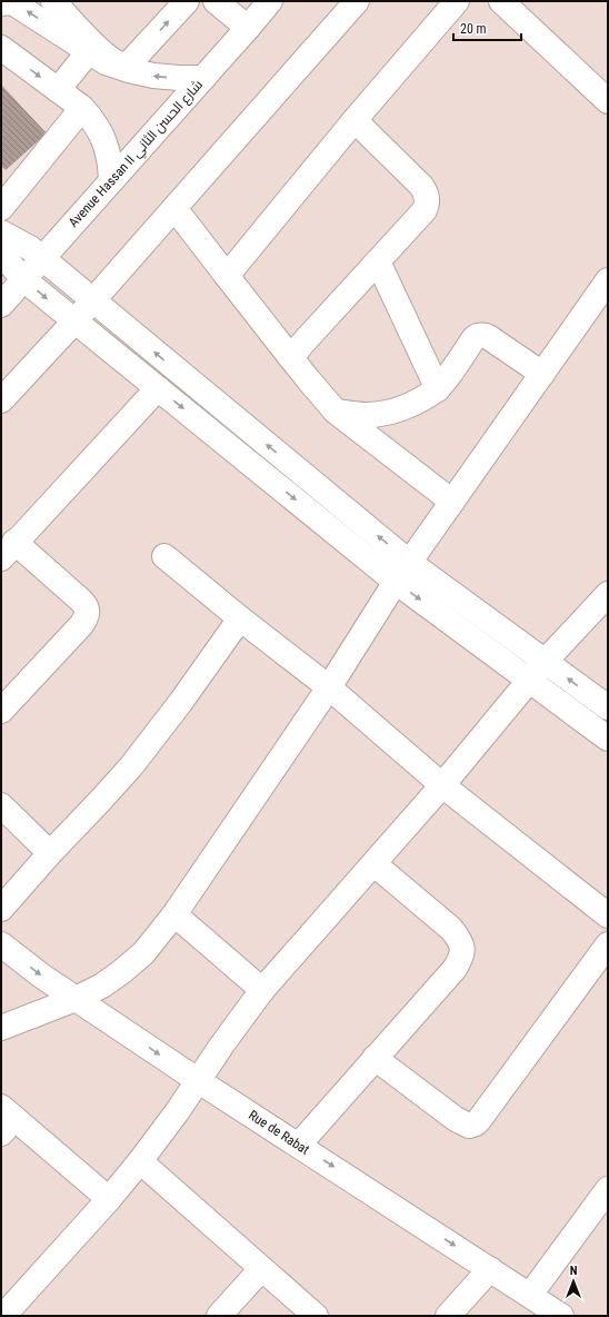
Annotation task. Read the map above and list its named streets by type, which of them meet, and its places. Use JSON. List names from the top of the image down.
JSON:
{
  "streets": {
    "street": ["Avenue Hassan II شارع الحسن الثاني", "Rue de Rabat"]
  },
  "scale_bar": "20 m",
  "north": "top"
}
